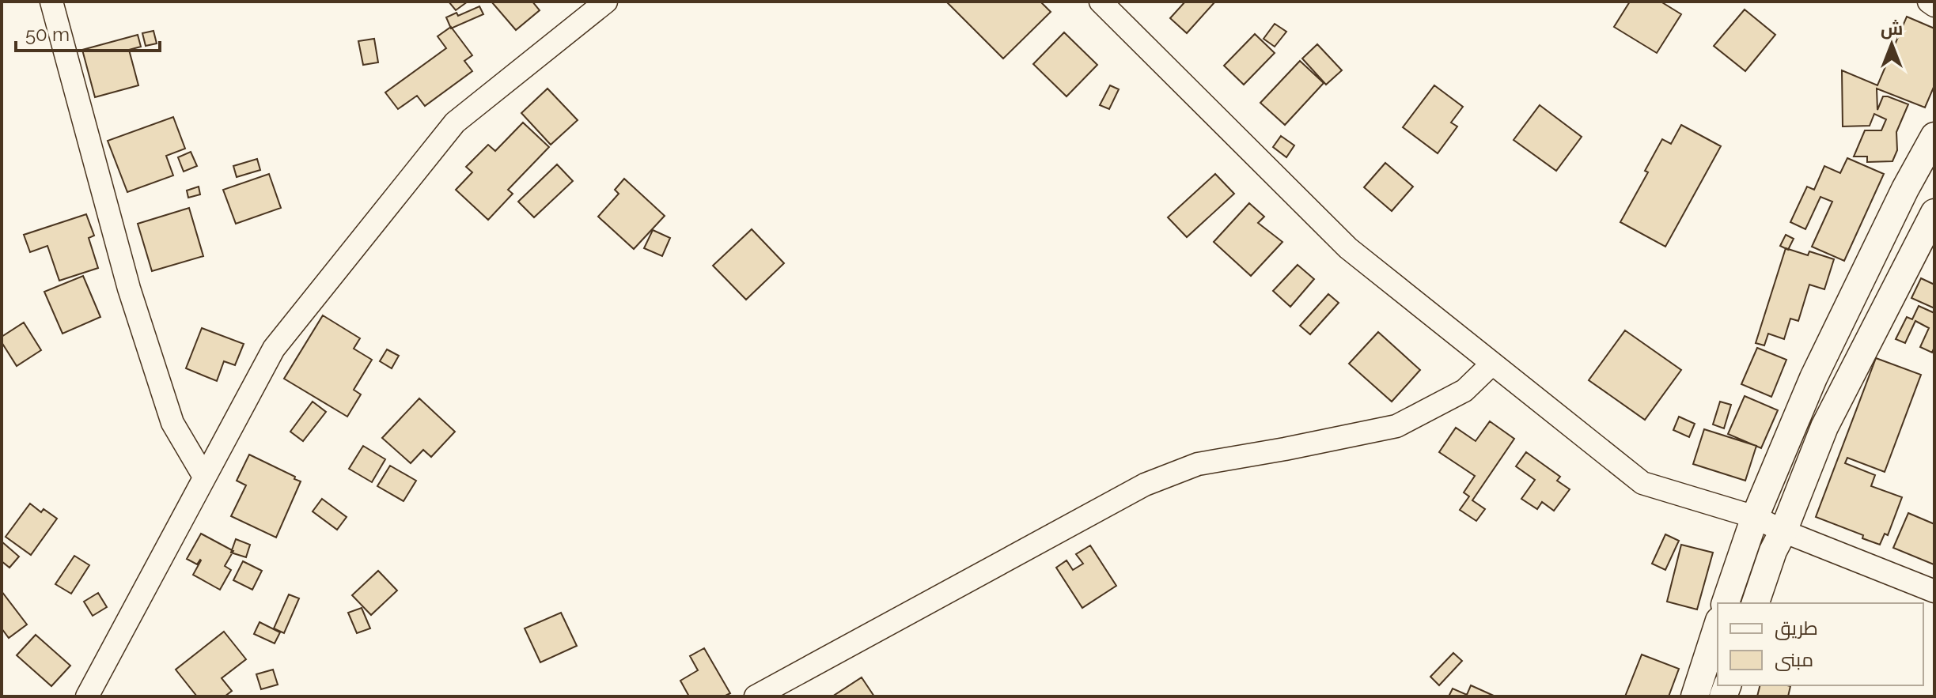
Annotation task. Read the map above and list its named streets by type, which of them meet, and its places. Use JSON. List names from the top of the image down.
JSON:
{
  "legend": ["طريق", "مبنى"],
  "scale_bar": "50 m",
  "north": "top"
}
